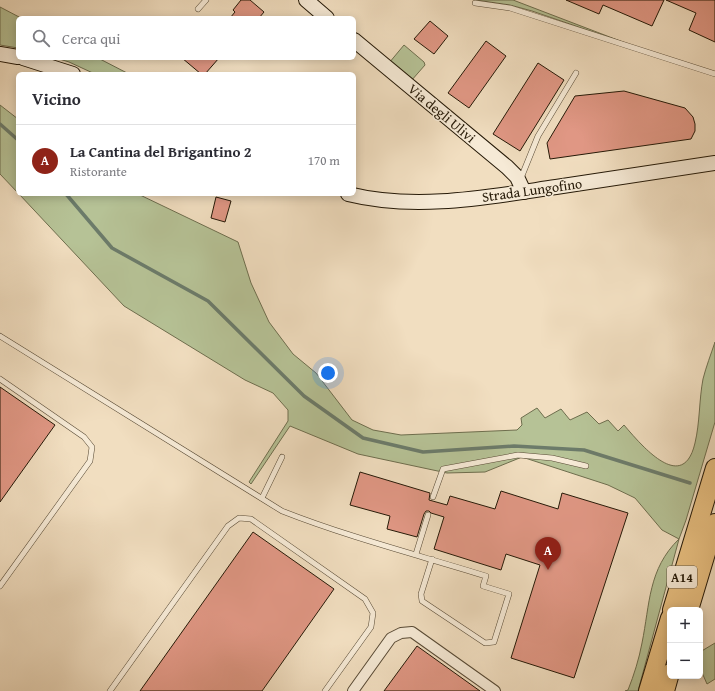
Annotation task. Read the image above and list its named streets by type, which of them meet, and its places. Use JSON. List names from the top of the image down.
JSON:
{
  "streets": {
    "highway": ["A14"],
    "main road": ["Via degli Ulivi", "Strada Lungofino"]
  },
  "crossings": [
    ["Via degli Ulivi", "Strada Lungofino"]
  ],
  "page": {
    "search": "Cerca qui",
    "heading": "Vicino",
    "list": [
      {
        "mark": "A",
        "name": "La Cantina del Brigantino 2",
        "note": "Ristorante",
        "value": "170 m"
      }
    ],
    "pins": "A",
    "map_buttons": ["+", "−"]
  }
}
